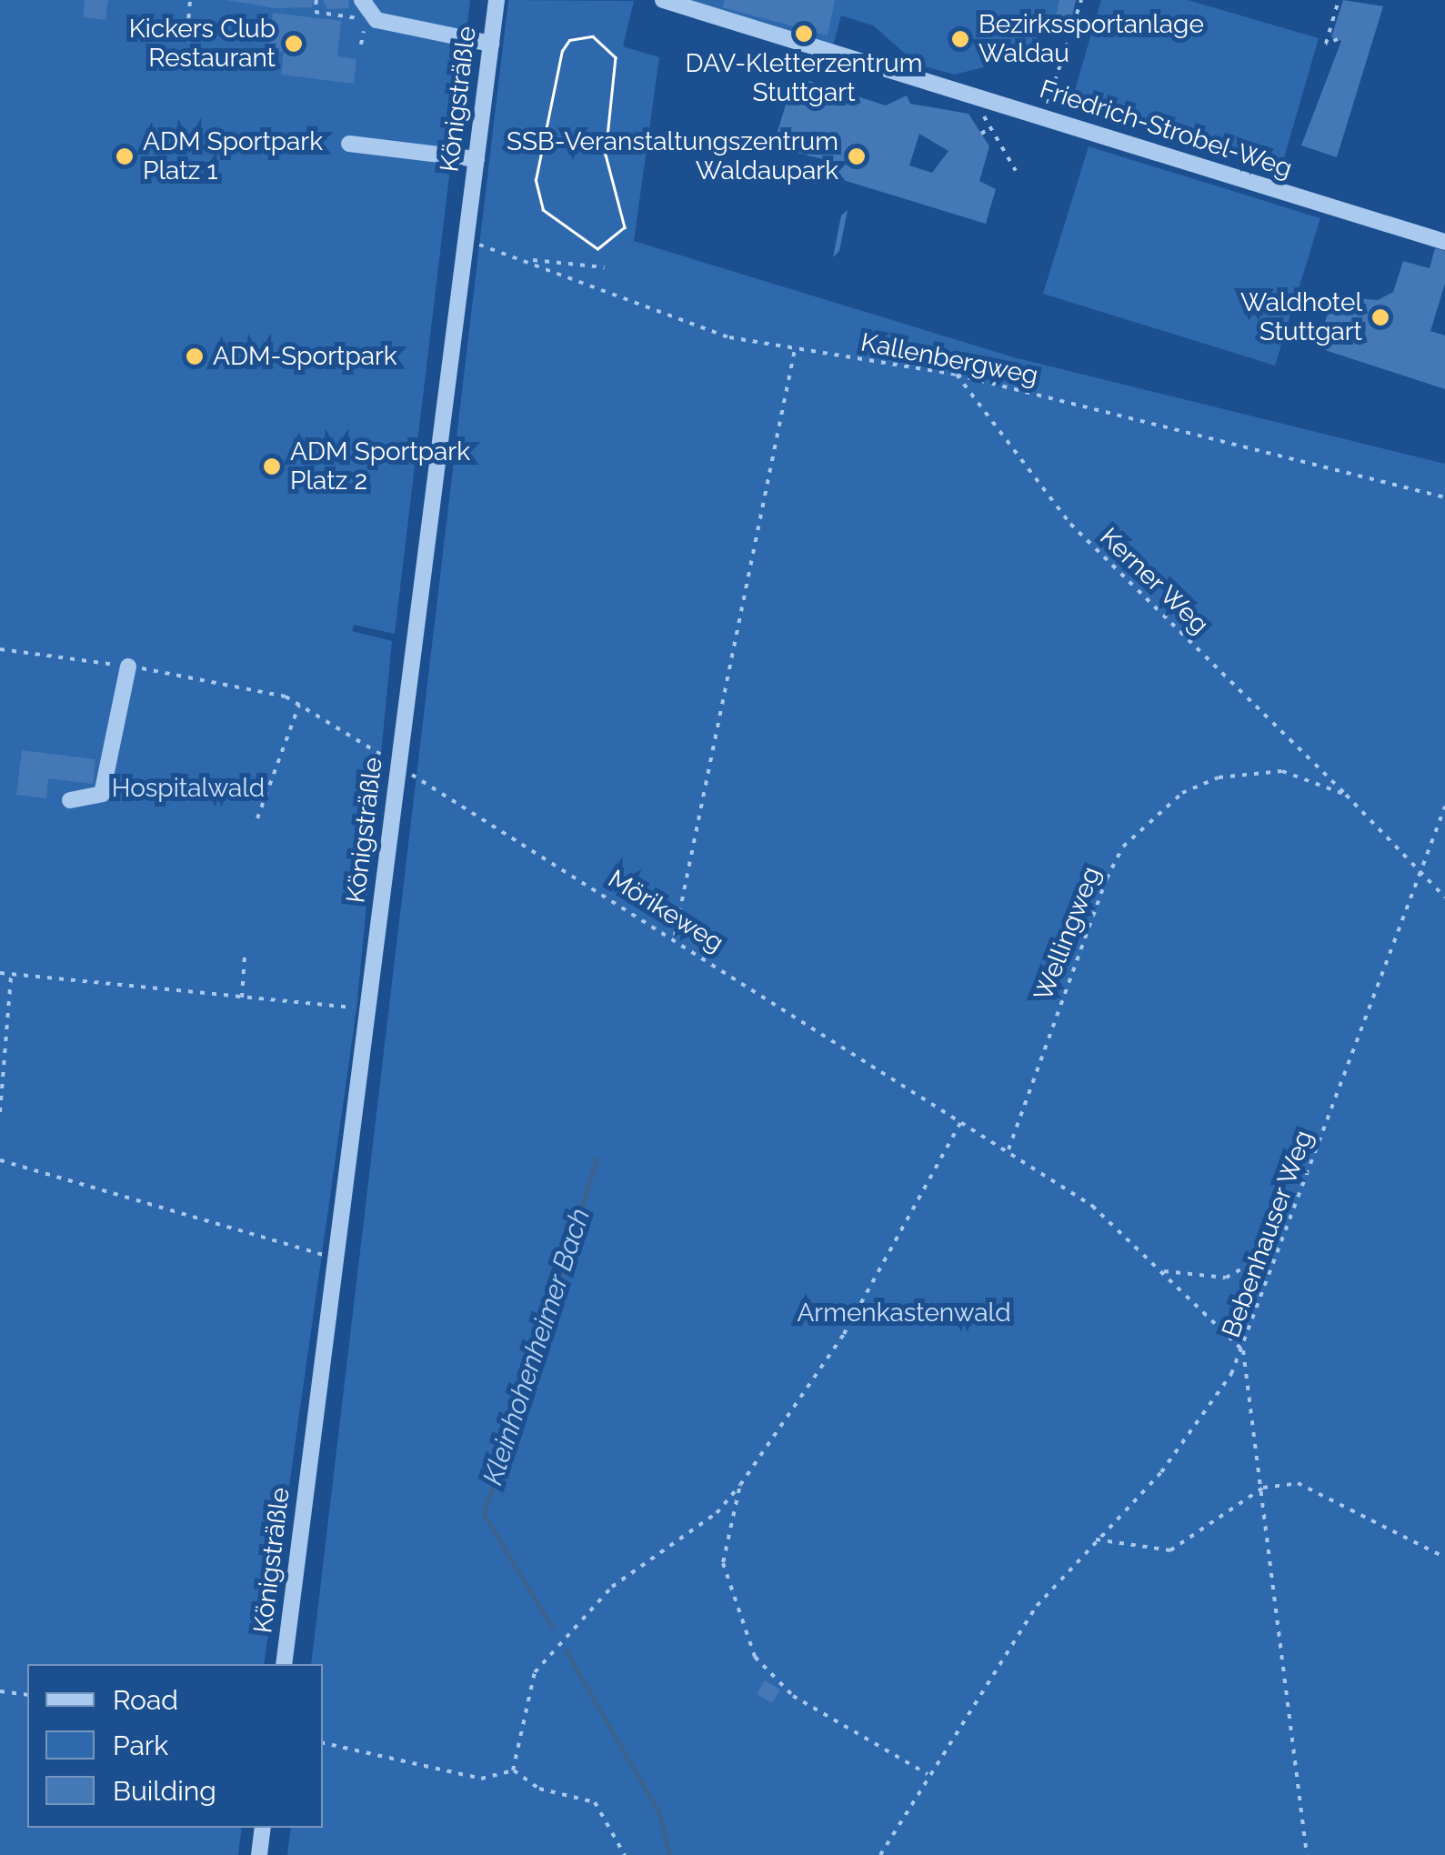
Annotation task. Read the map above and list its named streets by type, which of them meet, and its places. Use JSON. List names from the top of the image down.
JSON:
{
  "streets": {
    "street": ["Königsträßle", "Friedrich-Strobel-Weg"],
    "path": [
      "Kallenbergweg",
      "Kerner Weg",
      "Mörikeweg",
      "Wellingweg",
      "Bebenhauser Weg"
    ]
  },
  "crossings": [
    ["Königsträßle", "Kallenbergweg"],
    ["Königsträßle", "Mörikeweg"],
    ["Kallenbergweg", "Kerner Weg"],
    ["Kerner Weg", "Wellingweg"],
    ["Mörikeweg", "Wellingweg"],
    ["Mörikeweg", "Bebenhauser Weg"],
    ["Wellingweg", "Bebenhauser Weg"]
  ],
  "water": ["Kleinhohenheimer Bach"],
  "parks": ["Hospitalwald", "Armenkastenwald"],
  "places": [
    "DAV-Kletterzentrum Stuttgart",
    "Bezirkssportanlage Waldau",
    "Kickers Club Restaurant",
    "ADM Sportpark Platz 1",
    "SSB-Veranstaltungszentrum Waldaupark",
    "Waldhotel Stuttgart",
    "ADM-Sportpark",
    "ADM Sportpark Platz 2"
  ],
  "legend": ["Road", "Park", "Building"]
}
